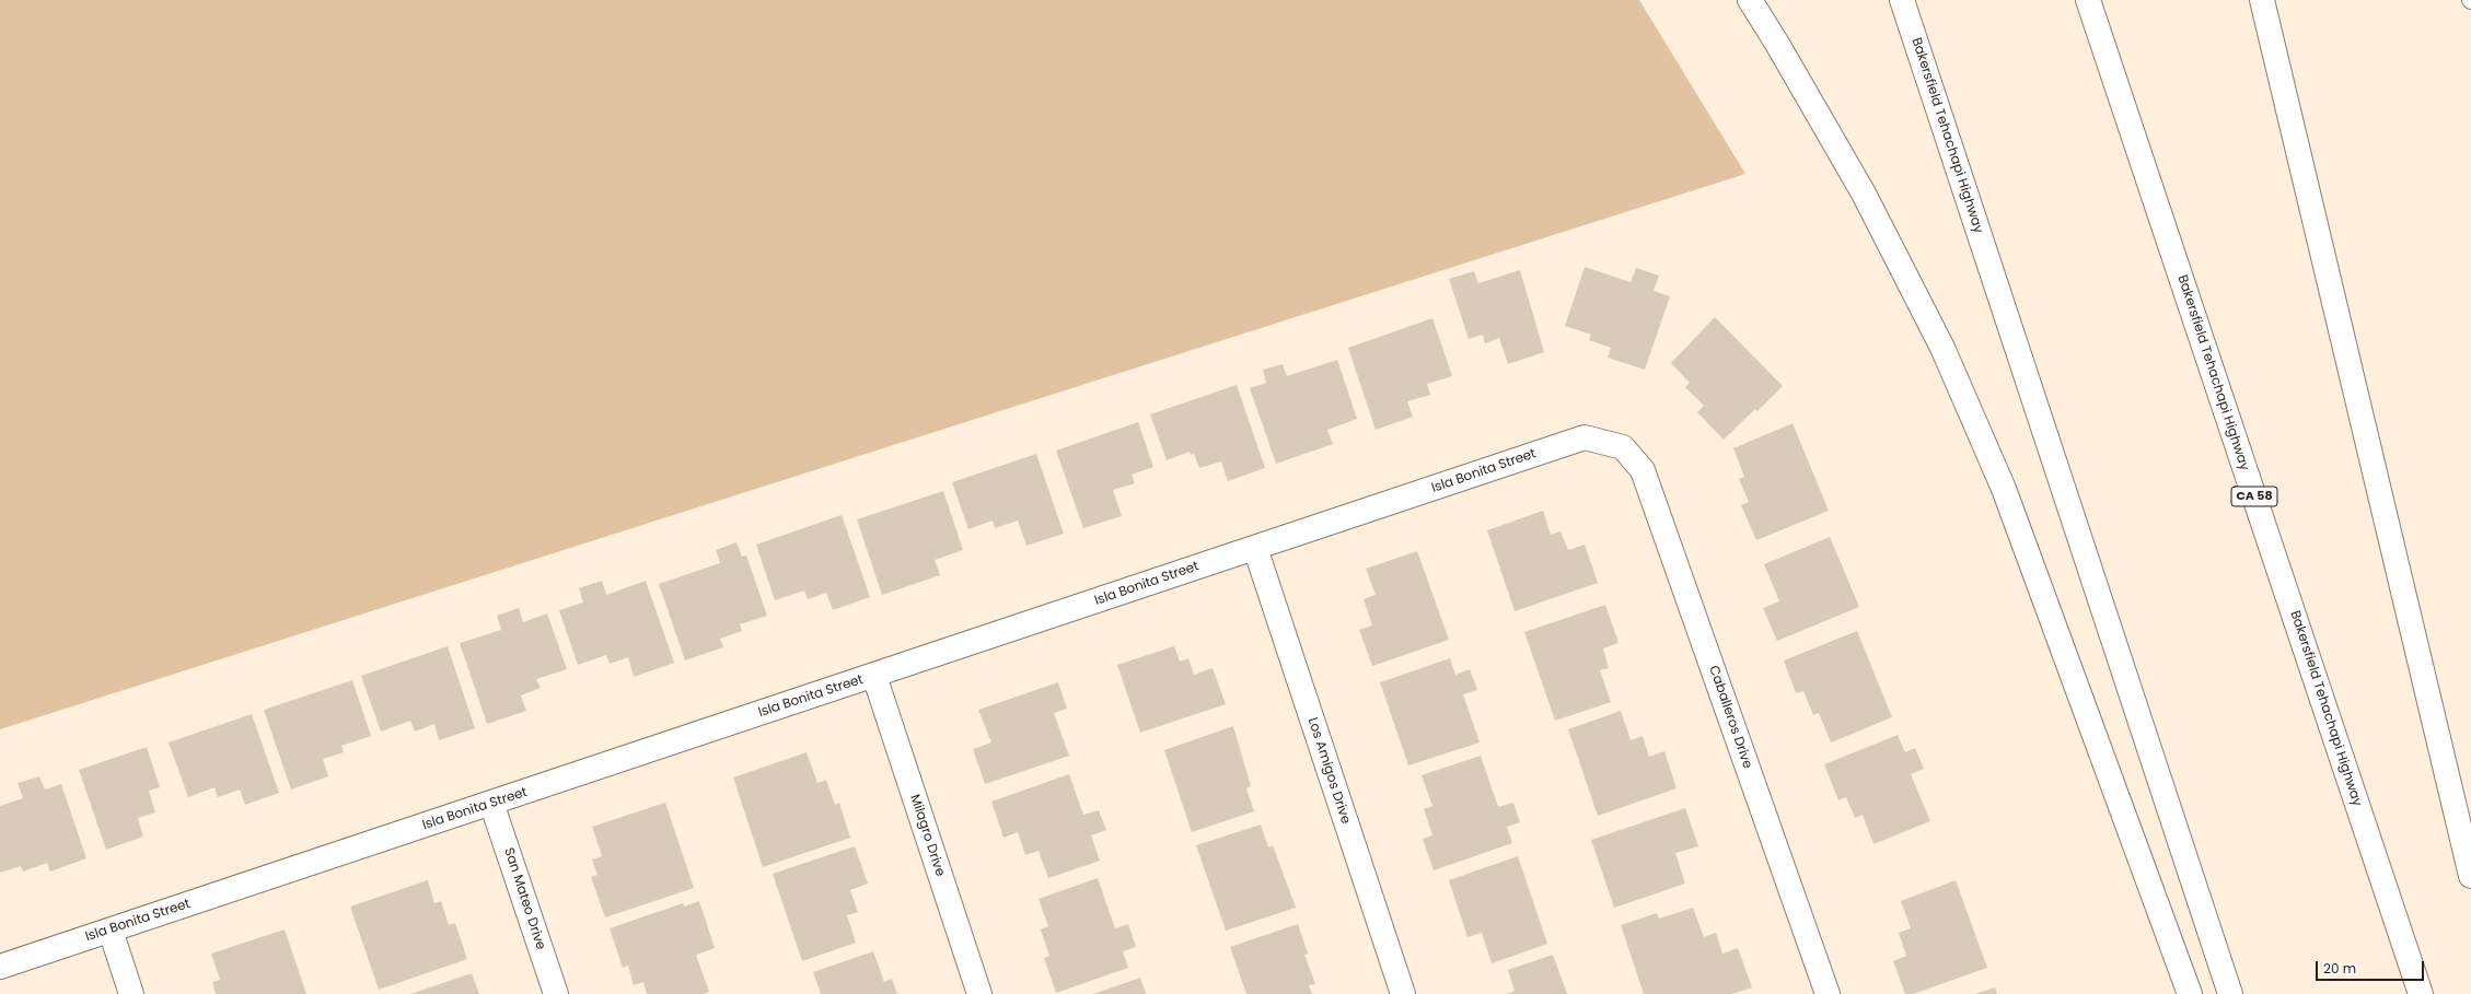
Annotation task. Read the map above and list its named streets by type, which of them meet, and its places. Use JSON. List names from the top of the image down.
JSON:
{
  "streets": {
    "main road": [
      "Bakersfield Tehachapi Highway",
      "Isla Bonita Street",
      "CA 58",
      "Caballeros Drive",
      "Los Amigos Drive",
      "Milagro Drive",
      "San Mateo Drive"
    ]
  },
  "crossings": [
    ["Isla Bonita Street", "Caballeros Drive"],
    ["Isla Bonita Street", "Los Amigos Drive"],
    ["Isla Bonita Street", "Milagro Drive"],
    ["Isla Bonita Street", "San Mateo Drive"]
  ],
  "scale_bar": "20 m"
}
